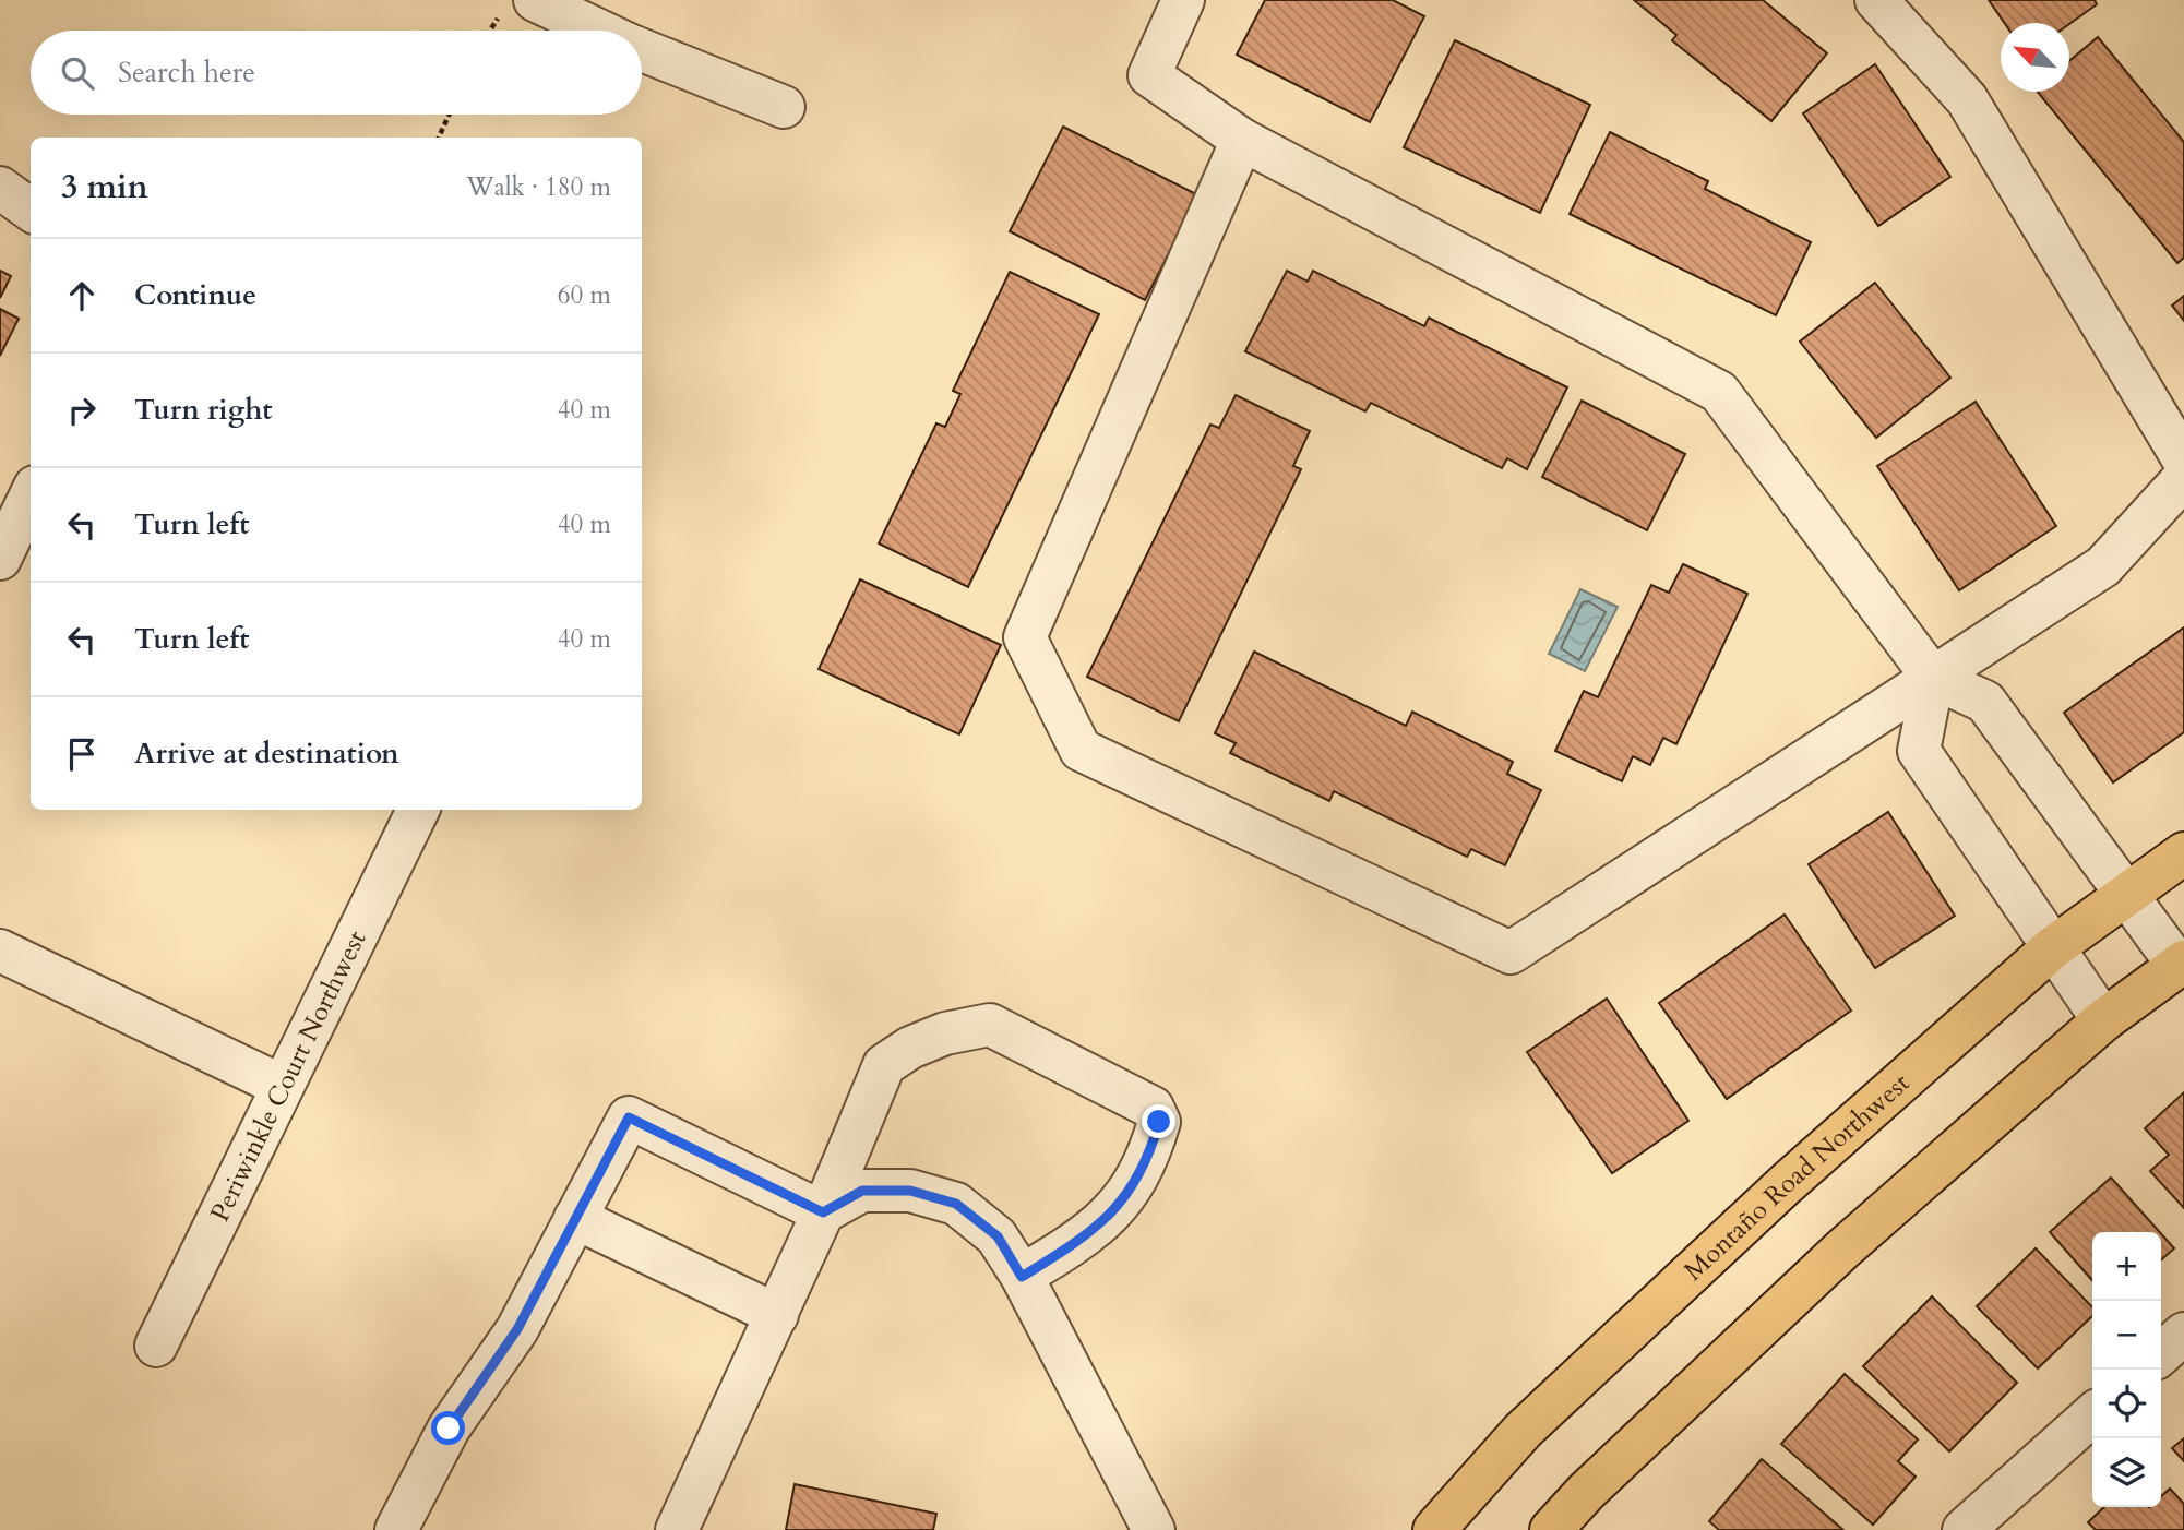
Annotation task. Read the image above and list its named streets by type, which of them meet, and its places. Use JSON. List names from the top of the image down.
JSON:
{
  "streets": {
    "main road": ["Montaño Road Northwest"],
    "street": ["Periwinkle Court Northwest"]
  },
  "north": "top left",
  "page": {
    "search": "Search here",
    "heading": ["3 min", "Walk · 180 m"],
    "list": [
      ["Continue", "60 m"],
      ["Turn right", "40 m"],
      ["Turn left", "40 m"],
      ["Turn left", "40 m"],
      "Arrive at destination"
    ],
    "map_buttons": ["+", "−"]
  }
}
